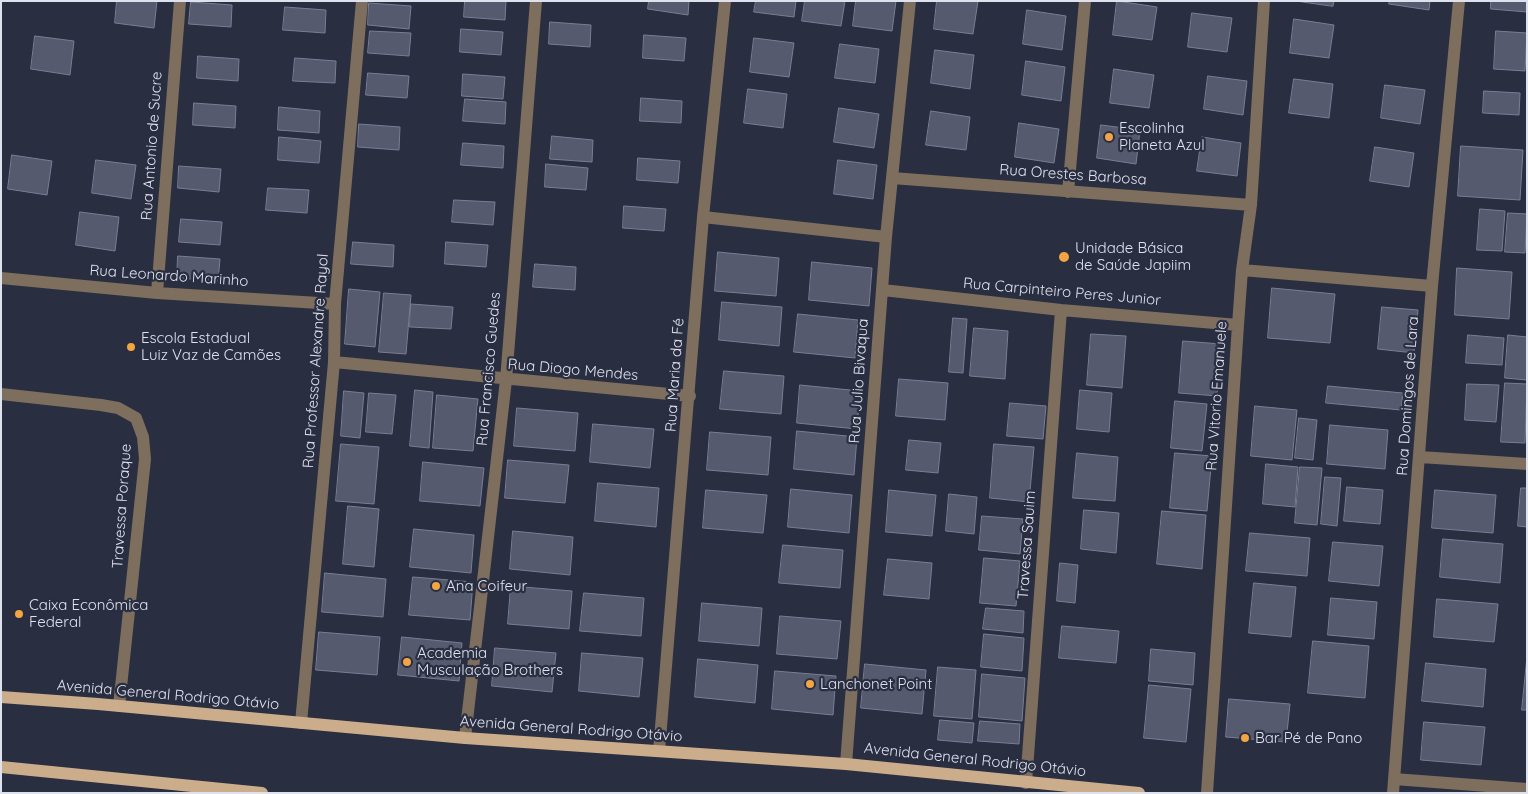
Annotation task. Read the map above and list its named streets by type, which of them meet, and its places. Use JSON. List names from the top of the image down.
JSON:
{
  "streets": {
    "main road": ["Avenida General Rodrigo Otávio"],
    "street": [
      "Rua Antonio de Sucre",
      "Rua Orestes Barbosa",
      "Rua Leonardo Marinho",
      "Rua Carpinteiro Peres Junior",
      "Rua Professor Alexandre Rayol",
      "Rua Francisco Guedes",
      "Rua Diogo Mendes",
      "Rua Maria da Fé",
      "Rua Julio Bivaqua",
      "Rua Vitorio Emanuele",
      "Rua Domingos de Lara",
      "Travessa Poraque",
      "Travessa Sauim"
    ]
  },
  "crossings": [
    ["Rua Antonio de Sucre", "Rua Leonardo Marinho"],
    ["Rua Orestes Barbosa", "Rua Julio Bivaqua"],
    ["Rua Orestes Barbosa", "Rua Vitorio Emanuele"],
    ["Rua Leonardo Marinho", "Rua Professor Alexandre Rayol"],
    ["Rua Carpinteiro Peres Junior", "Rua Julio Bivaqua"],
    ["Rua Carpinteiro Peres Junior", "Rua Vitorio Emanuele"],
    ["Rua Carpinteiro Peres Junior", "Travessa Sauim"],
    ["Rua Professor Alexandre Rayol", "Rua Diogo Mendes"],
    ["Rua Professor Alexandre Rayol", "Avenida General Rodrigo Otávio"],
    ["Rua Francisco Guedes", "Rua Diogo Mendes"],
    ["Rua Francisco Guedes", "Avenida General Rodrigo Otávio"],
    ["Rua Diogo Mendes", "Rua Maria da Fé"],
    ["Rua Maria da Fé", "Avenida General Rodrigo Otávio"],
    ["Rua Julio Bivaqua", "Avenida General Rodrigo Otávio"],
    ["Travessa Poraque", "Avenida General Rodrigo Otávio"],
    ["Travessa Sauim", "Avenida General Rodrigo Otávio"]
  ],
  "places": [
    "Escolinha Planeta Azul",
    "Unidade Básica de Saúde Japiim",
    "Escola Estadual Luiz Vaz de Camões",
    "Ana Coifeur",
    "Caixa Econômica Federal",
    "Academia Musculação Brothers",
    "Lanchonet Point",
    "Bar Pé de Pano"
  ]
}
